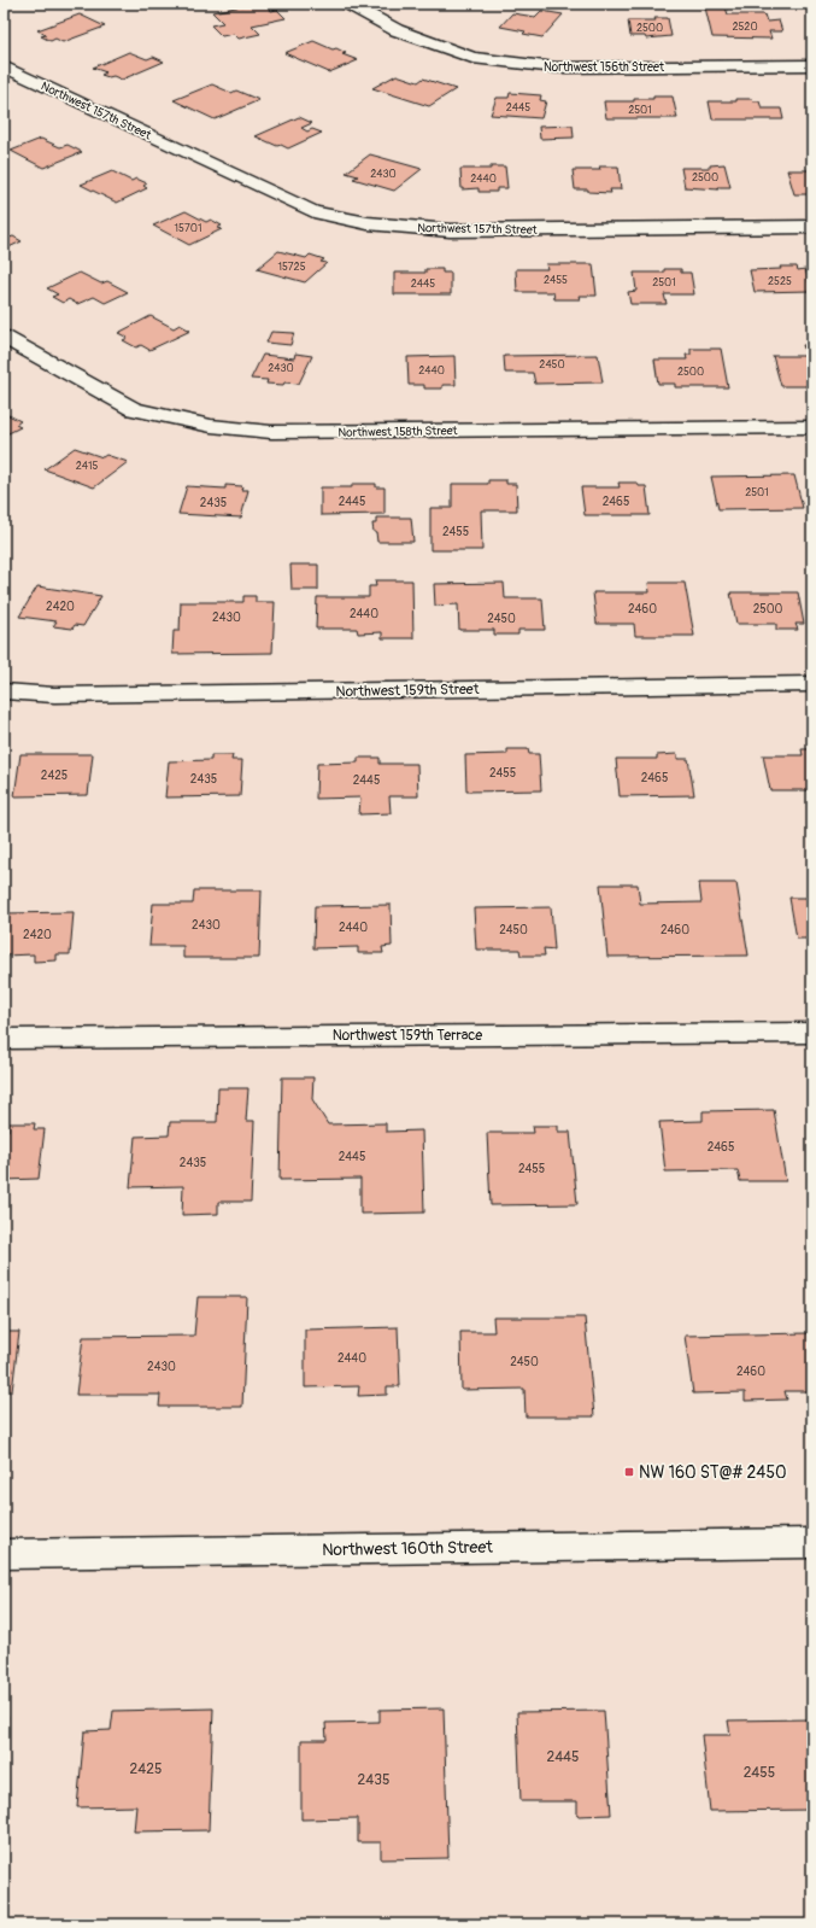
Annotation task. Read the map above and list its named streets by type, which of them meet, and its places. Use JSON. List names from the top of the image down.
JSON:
{
  "streets": {
    "street": [
      "Northwest 156th Street",
      "Northwest 157th Street",
      "Northwest 158th Street",
      "Northwest 159th Street",
      "Northwest 159th Terrace",
      "Northwest 160th Street"
    ]
  },
  "places": {
    "transit": ["NW 160 ST@# 2450"]
  },
  "house_numbers": [
    "2520",
    "2500",
    "2445",
    "2501",
    "2430",
    "2500",
    "2440",
    "15701",
    "15725",
    "2455",
    "2525",
    "2501",
    "2445",
    "2450",
    "2430",
    "2440",
    "2500",
    "2415",
    "2501",
    "2445",
    "2465",
    "2435",
    "2455",
    "2420",
    "2460",
    "2500",
    "2440",
    "2430",
    "2450",
    "2455",
    "2425",
    "2465",
    "2435",
    "2445",
    "2430",
    "2440",
    "2450",
    "2460",
    "2420",
    "2465",
    "2445",
    "2435",
    "2455",
    "2440",
    "2450",
    "2430",
    "2460",
    "2445",
    "2425",
    "2455",
    "2435"
  ]
}
